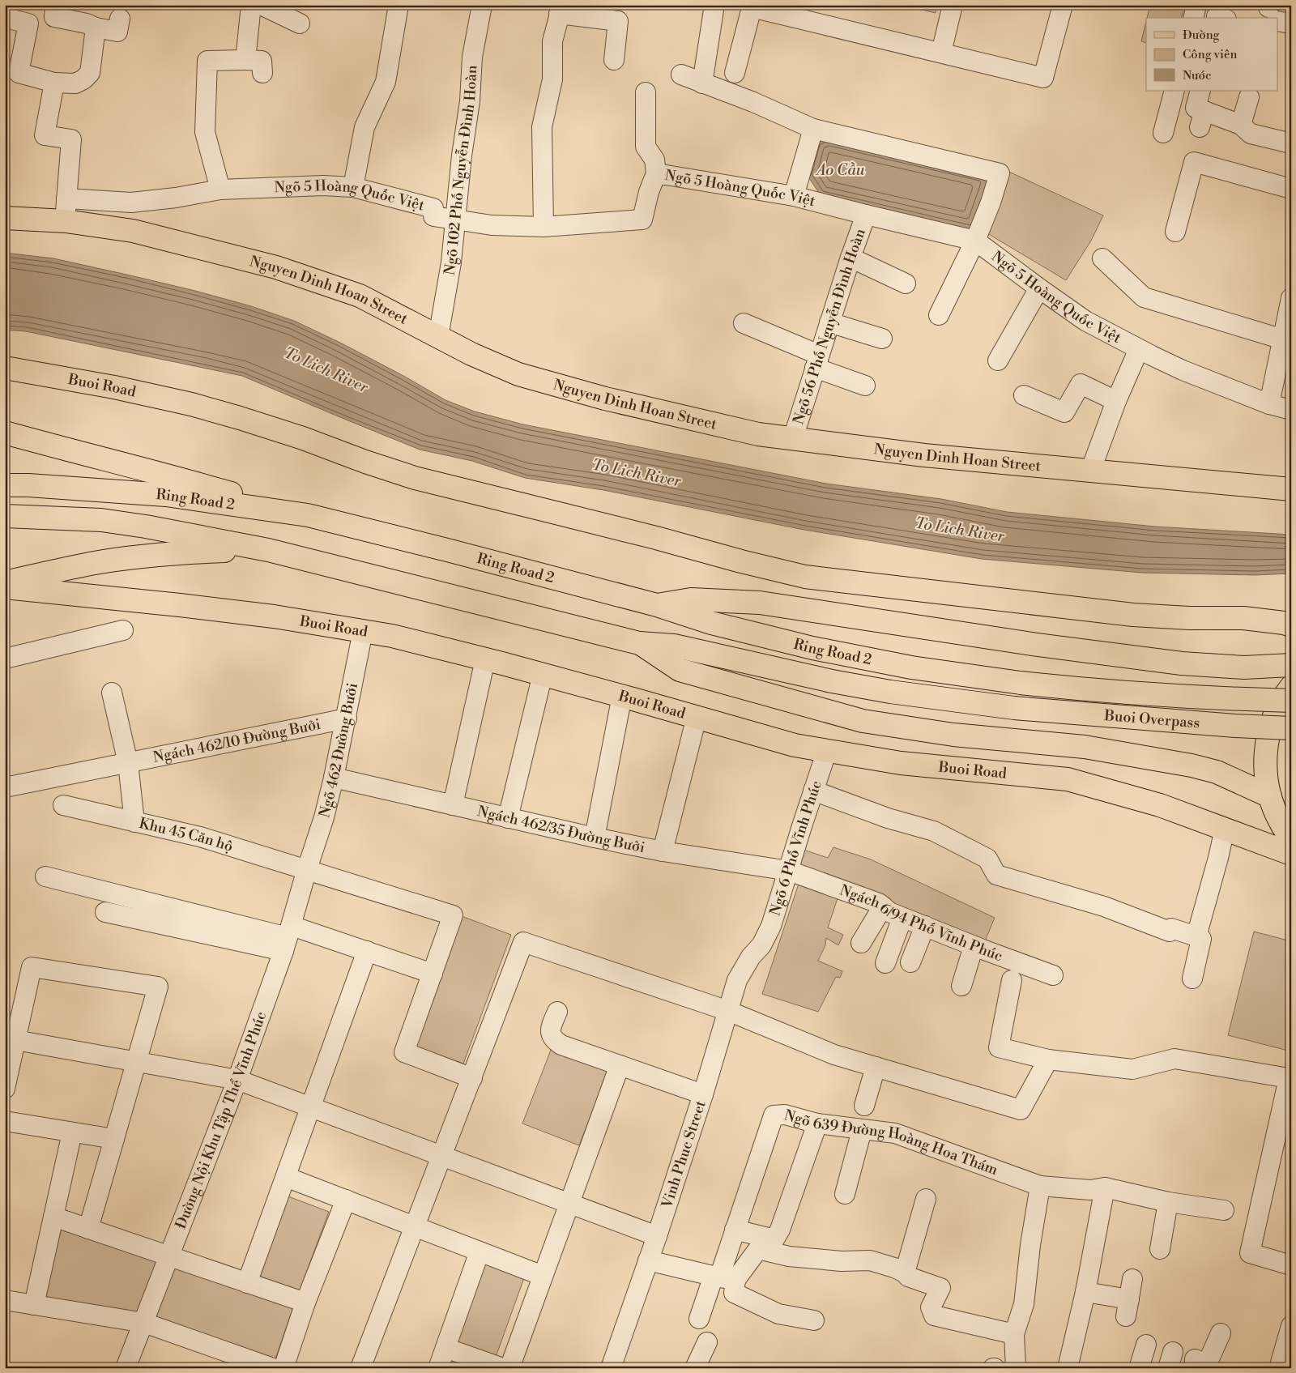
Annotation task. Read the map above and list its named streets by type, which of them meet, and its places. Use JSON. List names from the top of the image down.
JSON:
{
  "streets": {
    "main road": [
      "Nguyen Dinh Hoan Street",
      "Buoi Road",
      "Ring Road 2",
      "Buoi Overpass"
    ],
    "street": [
      "Ngõ 102 Phố Nguyễn Đình Hoàn",
      "Ngõ 5 Hoàng Quốc Việt",
      "Ngõ 56 Phố Nguyễn Đình Hoàn",
      "Ngách 462/10 Đường Bưởi",
      "Ngõ 462 Đường Bưởi",
      "Ngách 462/35 Đường Bưởi",
      "Khu 45 Căn hộ",
      "Ngõ 6 Phố Vĩnh Phúc",
      "Ngách 6/94 Phố Vĩnh Phúc",
      "Đường Nội Khu Tập Thể Vĩnh Phúc",
      "Ngõ 639 Đường Hoàng Hoa Thám",
      "Vinh Phuc Street"
    ]
  },
  "crossings": [
    ["Ngõ 102 Phố Nguyễn Đình Hoàn", "Ngõ 5 Hoàng Quốc Việt"],
    ["Ngõ 102 Phố Nguyễn Đình Hoàn", "Nguyen Dinh Hoan Street"],
    ["Ngõ 5 Hoàng Quốc Việt", "Ngõ 56 Phố Nguyễn Đình Hoàn"],
    ["Nguyen Dinh Hoan Street", "Ngõ 56 Phố Nguyễn Đình Hoàn"],
    ["Buoi Road", "Ngõ 462 Đường Bưởi"],
    ["Buoi Road", "Ngõ 6 Phố Vĩnh Phúc"],
    ["Ring Road 2", "Buoi Overpass"],
    ["Ngách 462/10 Đường Bưởi", "Ngõ 462 Đường Bưởi"],
    ["Ngõ 462 Đường Bưởi", "Ngách 462/35 Đường Bưởi"],
    ["Ngõ 462 Đường Bưởi", "Khu 45 Căn hộ"],
    ["Ngõ 462 Đường Bưởi", "Đường Nội Khu Tập Thể Vĩnh Phúc"],
    ["Ngách 462/35 Đường Bưởi", "Ngõ 6 Phố Vĩnh Phúc"],
    ["Ngách 462/35 Đường Bưởi", "Ngách 6/94 Phố Vĩnh Phúc"],
    ["Khu 45 Căn hộ", "Đường Nội Khu Tập Thể Vĩnh Phúc"],
    ["Ngõ 6 Phố Vĩnh Phúc", "Ngách 6/94 Phố Vĩnh Phúc"],
    ["Ngõ 6 Phố Vĩnh Phúc", "Vinh Phuc Street"]
  ],
  "water": ["Ao Cầu", "To Lich River"],
  "legend": ["Đường", "Công viên", "Nước"]
}
